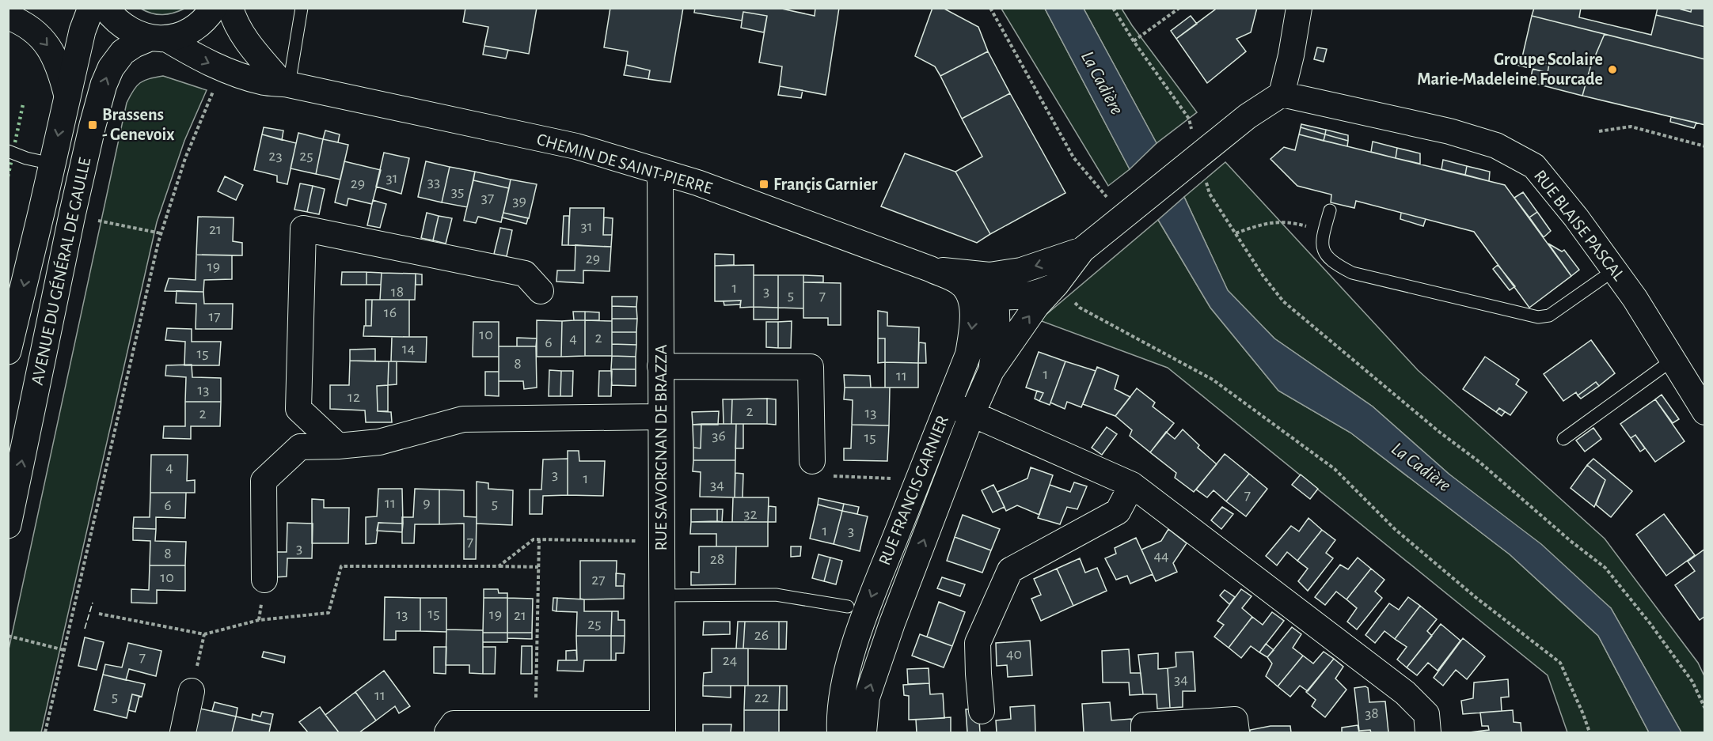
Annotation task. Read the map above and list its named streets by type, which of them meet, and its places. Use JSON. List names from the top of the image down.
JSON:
{
  "streets": {
    "street": [
      "CHEMIN DE SAINT-PIERRE",
      "RUE BLAISE PASCAL",
      "AVENUE DU GÉNÉRAL DE GAULLE",
      "RUE SAVORGNAN DE BRAZZA",
      "RUE FRANCIS GARNIER"
    ]
  },
  "crossings": [
    ["CHEMIN DE SAINT-PIERRE", "AVENUE DU GÉNÉRAL DE GAULLE"],
    ["CHEMIN DE SAINT-PIERRE", "RUE SAVORGNAN DE BRAZZA"]
  ],
  "water": ["La Cadière"],
  "places": {
    "other": ["Groupe Scolaire Marie-Madeleine Fourcade"],
    "transit": ["Brassens - Genevoix", "Françis Garnier"]
  },
  "house_numbers": [
    "23",
    "25",
    "31",
    "33",
    "29",
    "35",
    "37",
    "39",
    "31",
    "21",
    "29",
    "19",
    "1",
    "3",
    "18",
    "5",
    "7",
    "16",
    "17",
    "10",
    "2",
    "4",
    "6",
    "14",
    "15",
    "8",
    "1",
    "11",
    "13",
    "12",
    "2",
    "13",
    "2",
    "36",
    "15",
    "4",
    "3",
    "1",
    "34",
    "7",
    "11",
    "9",
    "5",
    "6",
    "32",
    "1",
    "3",
    "7",
    "3",
    "8",
    "44",
    "28",
    "10",
    "27",
    "15",
    "13",
    "19",
    "21",
    "25",
    "26",
    "40",
    "7",
    "24",
    "34",
    "11",
    "5",
    "22",
    "38"
  ]
}
